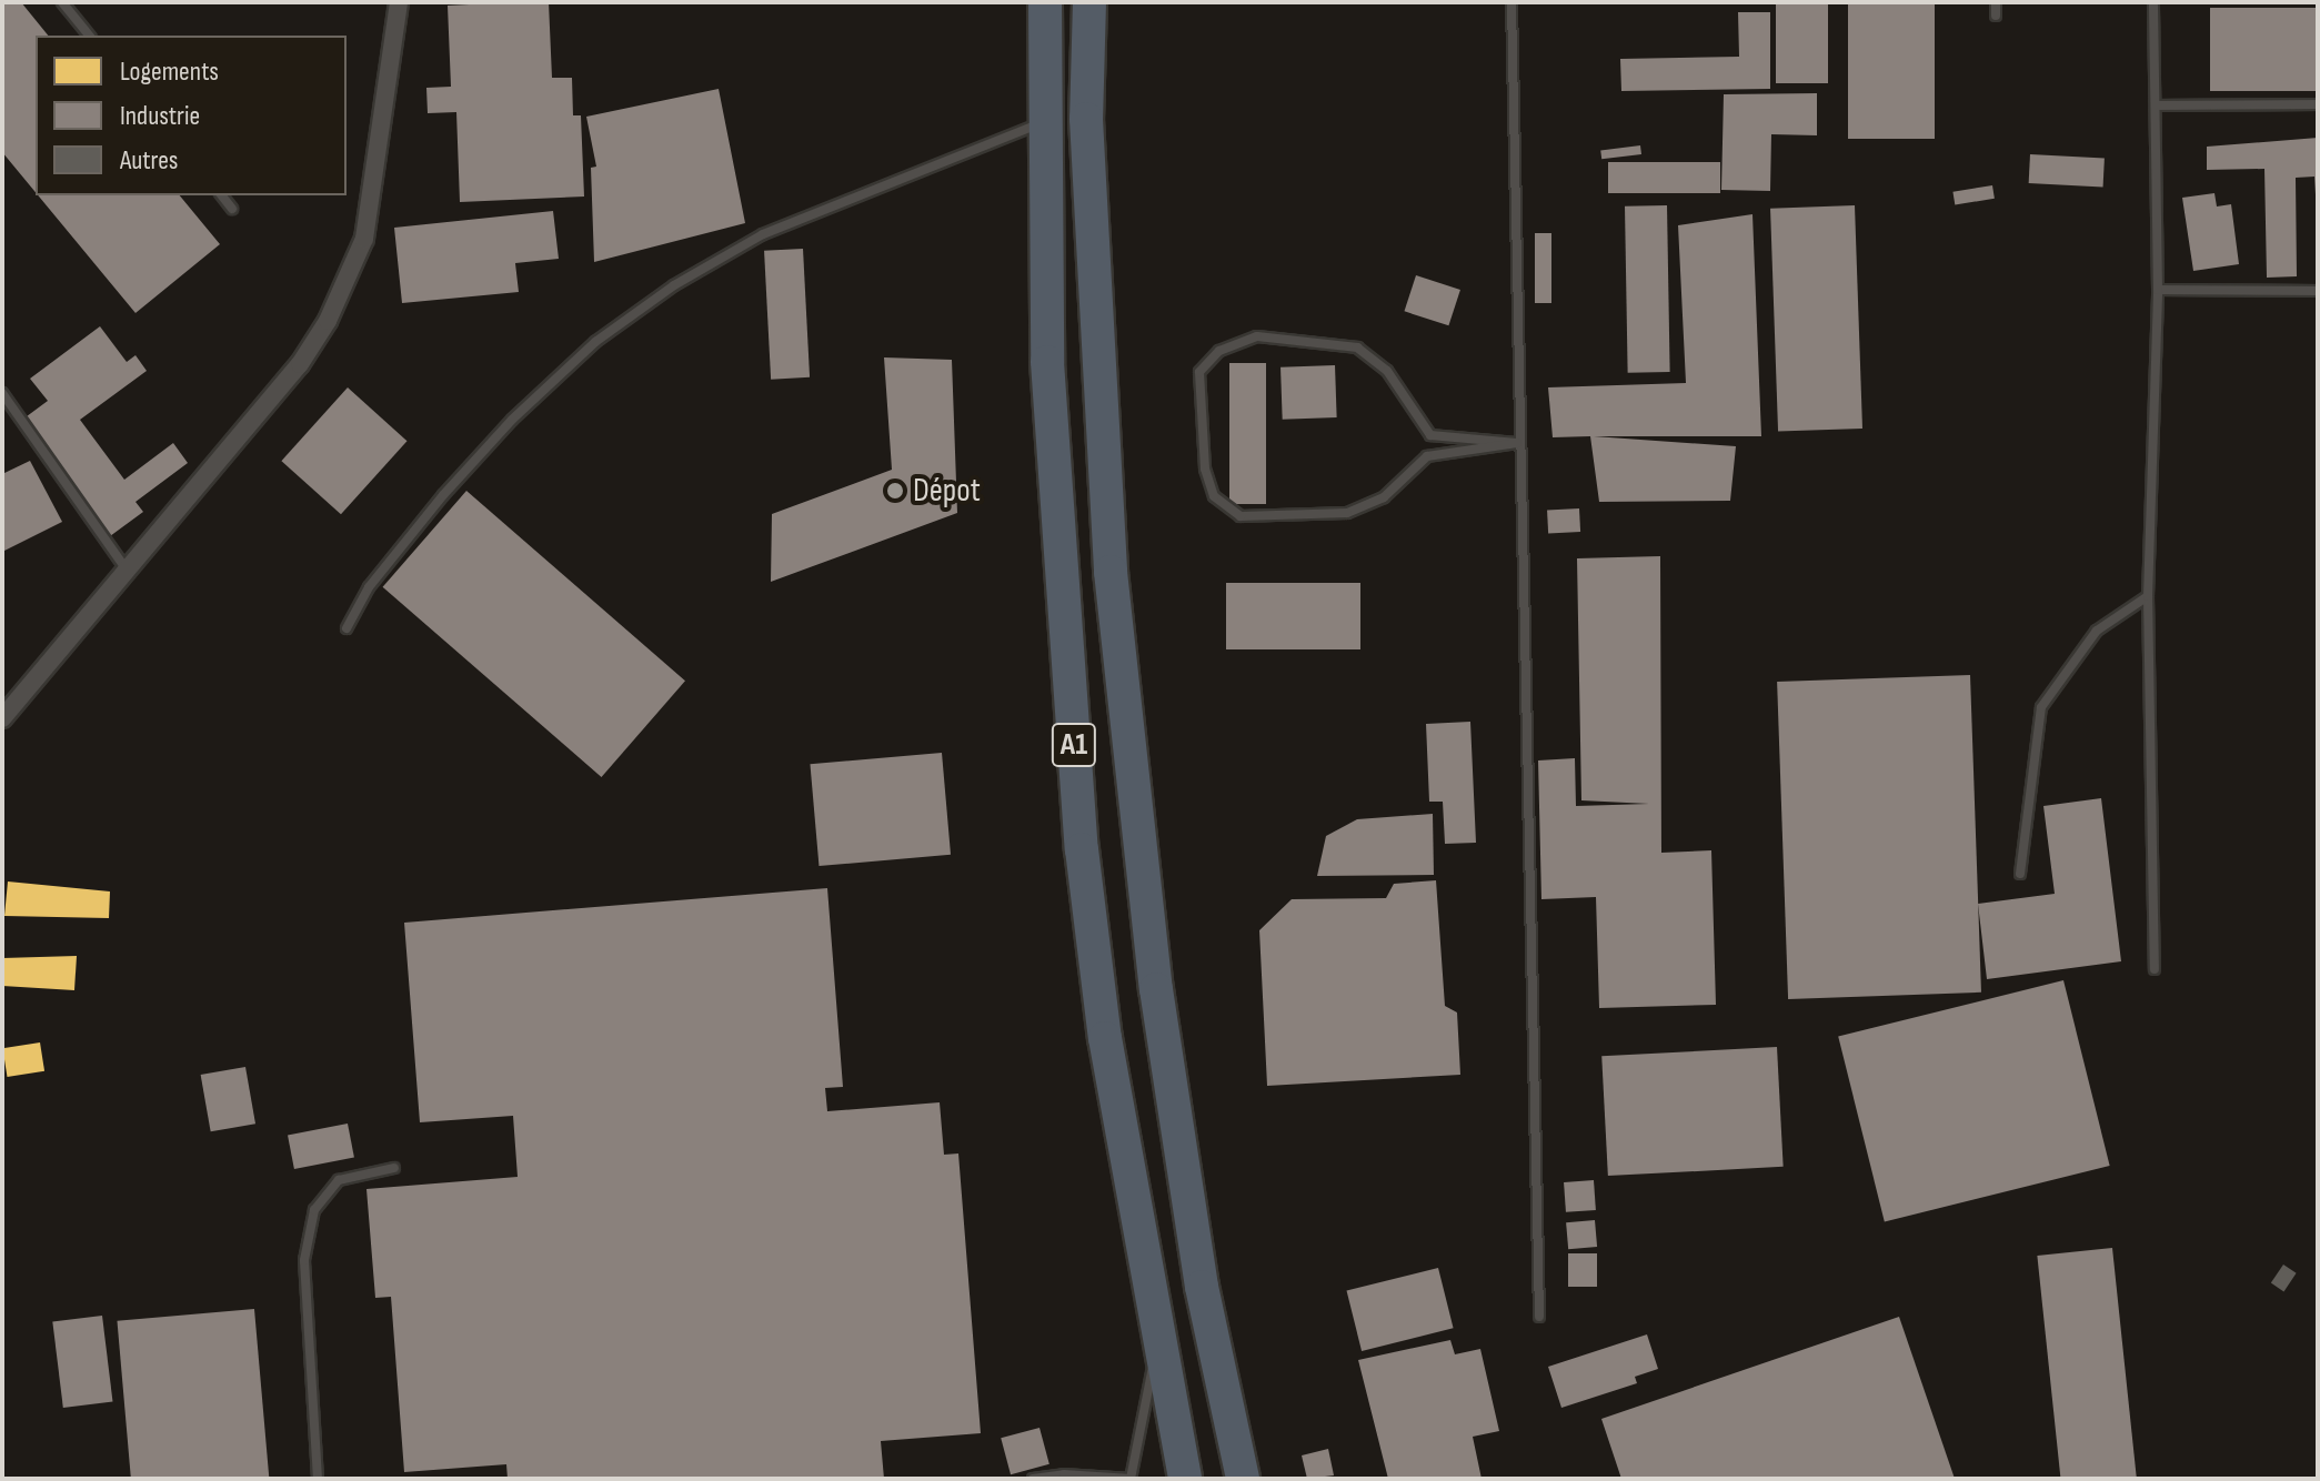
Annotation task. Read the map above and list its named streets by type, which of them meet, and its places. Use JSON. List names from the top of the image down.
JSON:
{
  "streets": {
    "highway": ["A1"]
  },
  "places": ["Dépot"],
  "legend": ["Logements", "Industrie", "Autres"]
}
